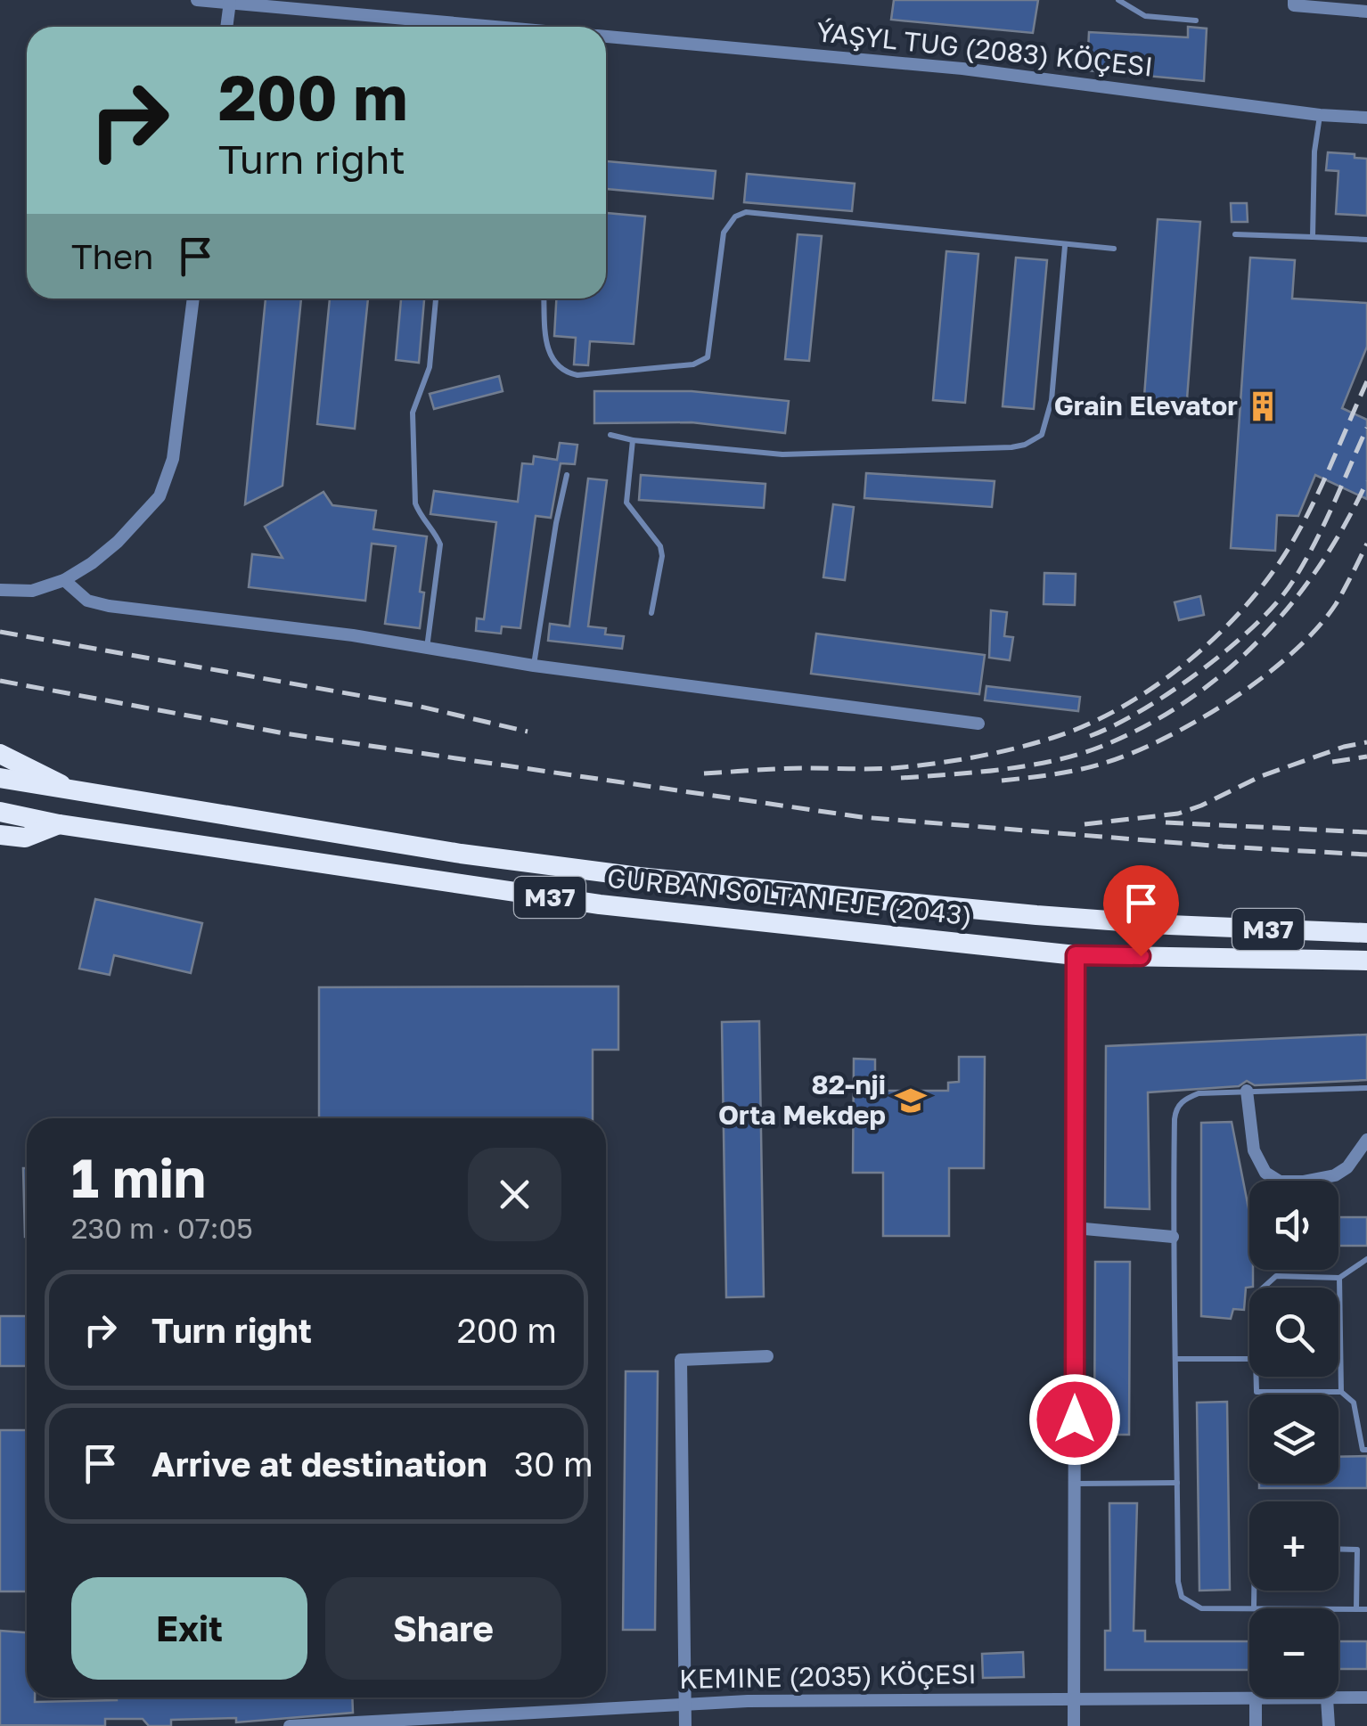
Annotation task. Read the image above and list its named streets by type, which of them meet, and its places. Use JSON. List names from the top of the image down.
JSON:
{
  "streets": {
    "highway": ["M37", "GURBAN SOLTAN EJE (2043)"],
    "street": ["ÝAŞYL TUG (2083) KÖÇESI", "KEMINE (2035) KÖÇESI"]
  },
  "places": {
    "building": ["Grain Elevator"],
    "school or university": ["82-nji Orta Mekdep"]
  },
  "page": {
    "turn": ["200 m", "Turn right"],
    "then": "Then",
    "heading": ["1 min", "230 m · 07:05"],
    "map_buttons": ["+", "−"],
    "list": [
      {
        "name": "Turn right",
        "value": "200 m"
      },
      {
        "name": "Arrive at destination",
        "value": "30 m"
      }
    ],
    "buttons": ["Exit", "Share"]
  }
}
